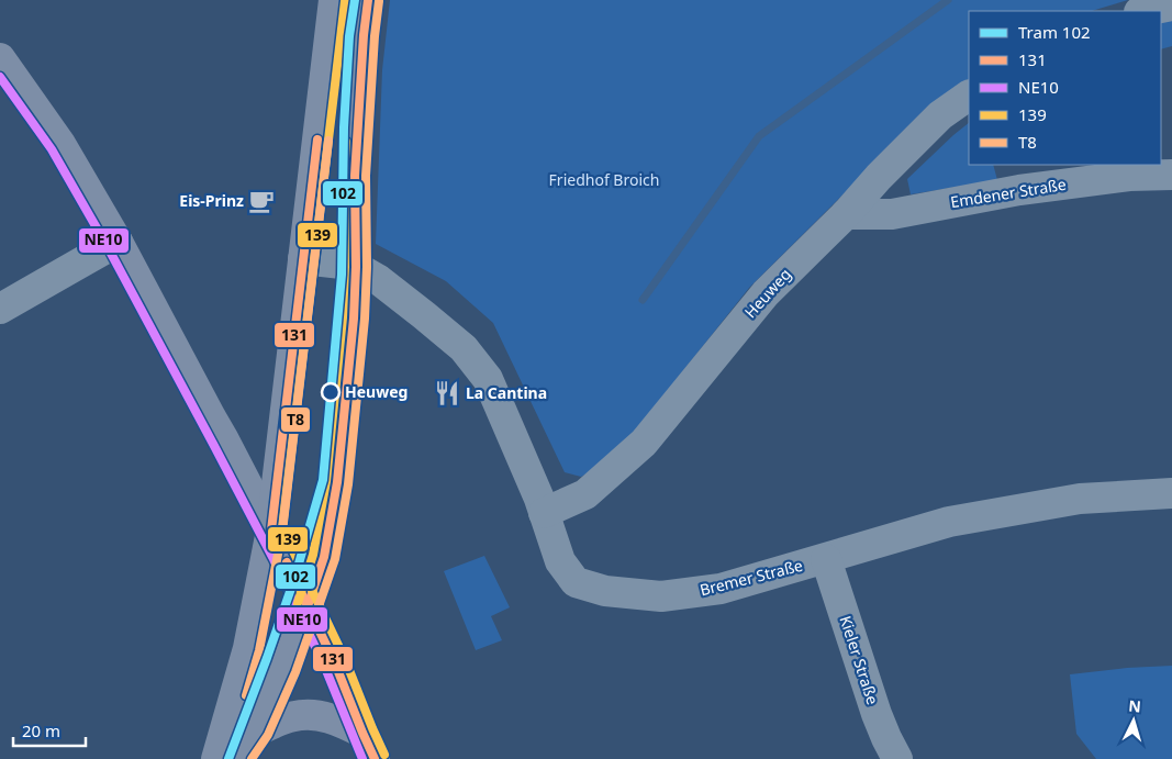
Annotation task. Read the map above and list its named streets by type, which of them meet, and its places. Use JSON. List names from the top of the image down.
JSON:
{
  "streets": {
    "street": [
      "Emdener Straße",
      "Heuweg",
      "Bremer Straße",
      "Kieler Straße"
    ]
  },
  "crossings": [
    ["Emdener Straße", "Heuweg"],
    ["Heuweg", "Bremer Straße"],
    ["Bremer Straße", "Kieler Straße"]
  ],
  "parks": ["Friedhof Broich"],
  "places": {
    "cafe": ["Eis-Prinz"],
    "other": ["Heuweg"],
    "restaurant": ["La Cantina"]
  },
  "lines": [
    "tram line 102",
    "transit line 131",
    "transit line 139",
    "transit line T8",
    "transit line NE10"
  ],
  "legend": [
    "Tram 102",
    "131",
    "NE10",
    "139",
    "T8"
  ],
  "scale_bar": "20 m",
  "north": "top"
}
